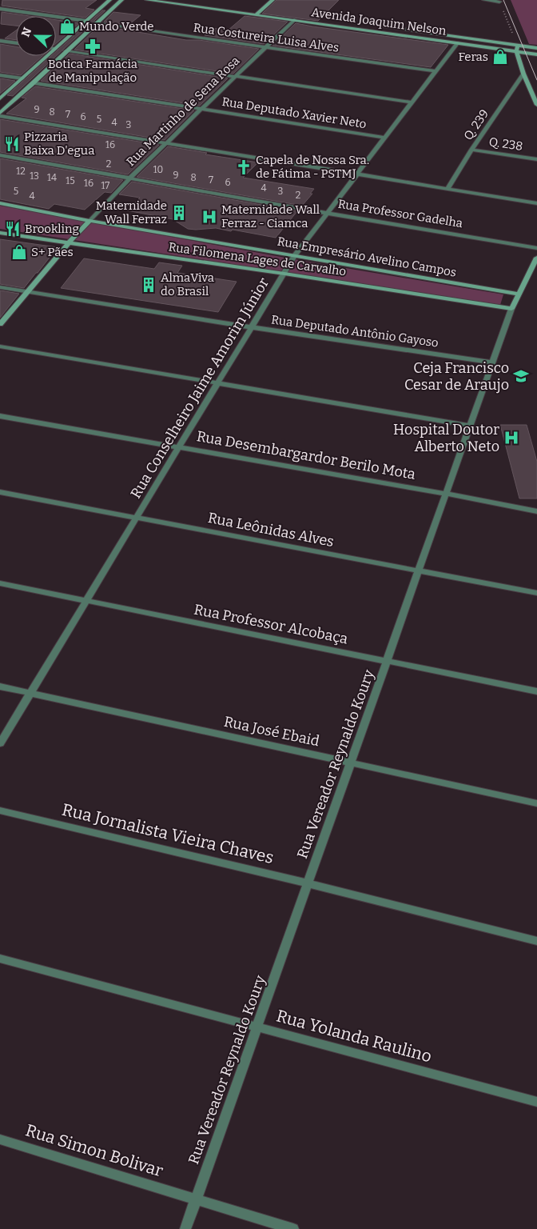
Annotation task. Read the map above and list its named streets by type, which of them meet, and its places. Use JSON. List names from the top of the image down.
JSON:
{
  "streets": {
    "main road": ["Avenida Joaquim Nelson", "Rua Empresário Avelino Campos", "Rua Filomena Lages de Carvalho"],
    "street": [
      "Rua Costureira Luisa Alves",
      "Rua Martinho de Sena Rosa",
      "Rua Deputado Xavier Neto",
      "Q. 239",
      "Q. 238",
      "Rua Professor Gadelha",
      "Rua Deputado Antônio Gayoso",
      "Rua Conselheiro Jaime Amorim Júnior",
      "Rua Desembargardor Berilo Mota",
      "Rua Leônidas Alves",
      "Rua Professor Alcobaça",
      "Rua José Ebaid",
      "Rua Vereador Reynaldo Koury",
      "Rua Jornalista Vieira Chaves",
      "Rua Yolanda Raulino",
      "Rua Simon Bolivar"
    ]
  },
  "crossings": [
    ["Avenida Joaquim Nelson", "Rua Martinho de Sena Rosa"],
    ["Avenida Joaquim Nelson", "Rua Conselheiro Jaime Amorim Júnior"],
    ["Rua Costureira Luisa Alves", "Rua Martinho de Sena Rosa"],
    ["Rua Costureira Luisa Alves", "Rua Conselheiro Jaime Amorim Júnior"],
    ["Rua Martinho de Sena Rosa", "Rua Deputado Xavier Neto"],
    ["Rua Martinho de Sena Rosa", "Rua Professor Gadelha"],
    ["Rua Martinho de Sena Rosa", "Rua Empresário Avelino Campos"],
    ["Rua Deputado Xavier Neto", "Rua Conselheiro Jaime Amorim Júnior"],
    ["Q. 239", "Q. 238"],
    ["Rua Professor Gadelha", "Rua Conselheiro Jaime Amorim Júnior"],
    ["Rua Empresário Avelino Campos", "Rua Conselheiro Jaime Amorim Júnior"],
    ["Rua Filomena Lages de Carvalho", "Rua Conselheiro Jaime Amorim Júnior"],
    ["Rua Filomena Lages de Carvalho", "Rua Vereador Reynaldo Koury"],
    ["Rua Deputado Antônio Gayoso", "Rua Conselheiro Jaime Amorim Júnior"],
    ["Rua Deputado Antônio Gayoso", "Rua Vereador Reynaldo Koury"],
    ["Rua Conselheiro Jaime Amorim Júnior", "Rua Desembargardor Berilo Mota"],
    ["Rua Conselheiro Jaime Amorim Júnior", "Rua Leônidas Alves"],
    ["Rua Conselheiro Jaime Amorim Júnior", "Rua Professor Alcobaça"],
    ["Rua Conselheiro Jaime Amorim Júnior", "Rua José Ebaid"],
    ["Rua Desembargardor Berilo Mota", "Rua Vereador Reynaldo Koury"],
    ["Rua Leônidas Alves", "Rua Vereador Reynaldo Koury"],
    ["Rua Professor Alcobaça", "Rua Vereador Reynaldo Koury"],
    ["Rua José Ebaid", "Rua Vereador Reynaldo Koury"],
    ["Rua Vereador Reynaldo Koury", "Rua Jornalista Vieira Chaves"],
    ["Rua Vereador Reynaldo Koury", "Rua Yolanda Raulino"],
    ["Rua Vereador Reynaldo Koury", "Rua Simon Bolivar"]
  ],
  "places": {
    "shop": ["Mundo Verde", "Feras", "S+ Pães"],
    "pharmacy": ["Botica Farmácia de Manipulação"],
    "restaurant": ["Pizzaria Baixa D'egua", "Brookling"],
    "church": ["Capela de Nossa Sra. de Fátima - PSTMJ"],
    "building": ["Maternidade Wall Ferraz", "AlmaViva do Brasil"],
    "hospital": ["Maternidade Wall Ferraz - Ciamca", "Hospital Doutor Alberto Neto"],
    "school or university": ["Ceja Francisco Cesar de Araujo"]
  },
  "house_numbers": [
    "9",
    "8",
    "7",
    "6",
    "5",
    "4",
    "3",
    "16",
    "2",
    "10",
    "12",
    "9",
    "13",
    "14",
    "8",
    "7",
    "15",
    "6",
    "16",
    "17",
    "4",
    "5",
    "3",
    "2",
    "4"
  ],
  "north": "left"
}
